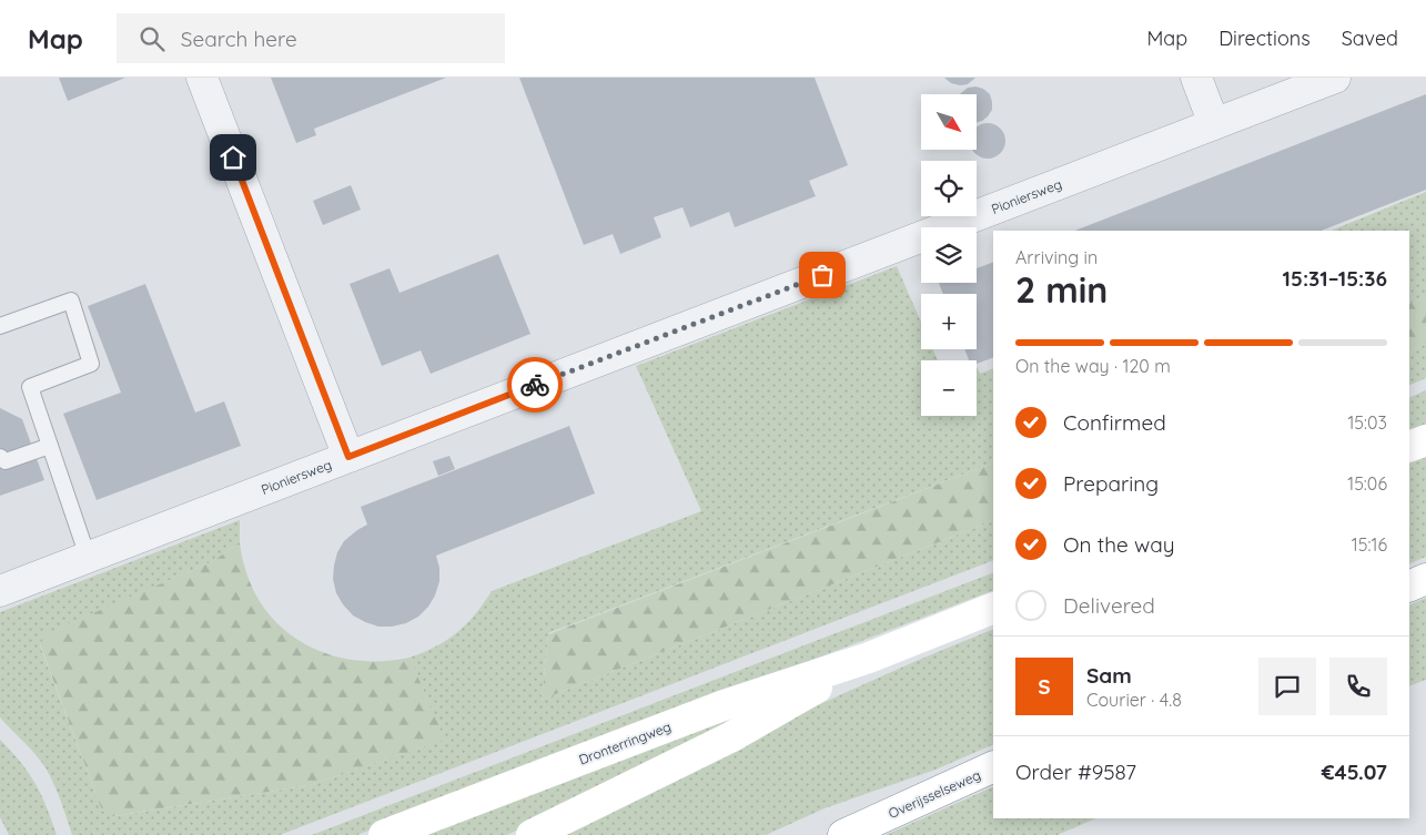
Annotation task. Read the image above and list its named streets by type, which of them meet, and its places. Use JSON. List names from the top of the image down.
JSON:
{
  "streets": {
    "main road": ["Dronterringweg", "Overijsselseweg"],
    "street": ["Pioniersweg"]
  },
  "north": "bottom right",
  "page": {
    "header": "Map",
    "search": "Search here",
    "nav": ["Map", "Directions", "Saved"],
    "map_buttons": ["+", "−"],
    "heading": ["2 min", "Arriving in", "15:31–15:36"],
    "panel": [
      "Sam",
      "Courier · 4.8",
      "Order #9587",
      "€45.07"
    ],
    "bar": "On the way · 120 m",
    "list": [
      ["Confirmed", "15:03"],
      ["Preparing", "15:06"],
      ["On the way", "15:16"],
      "Delivered"
    ],
    "round": "S"
  }
}
